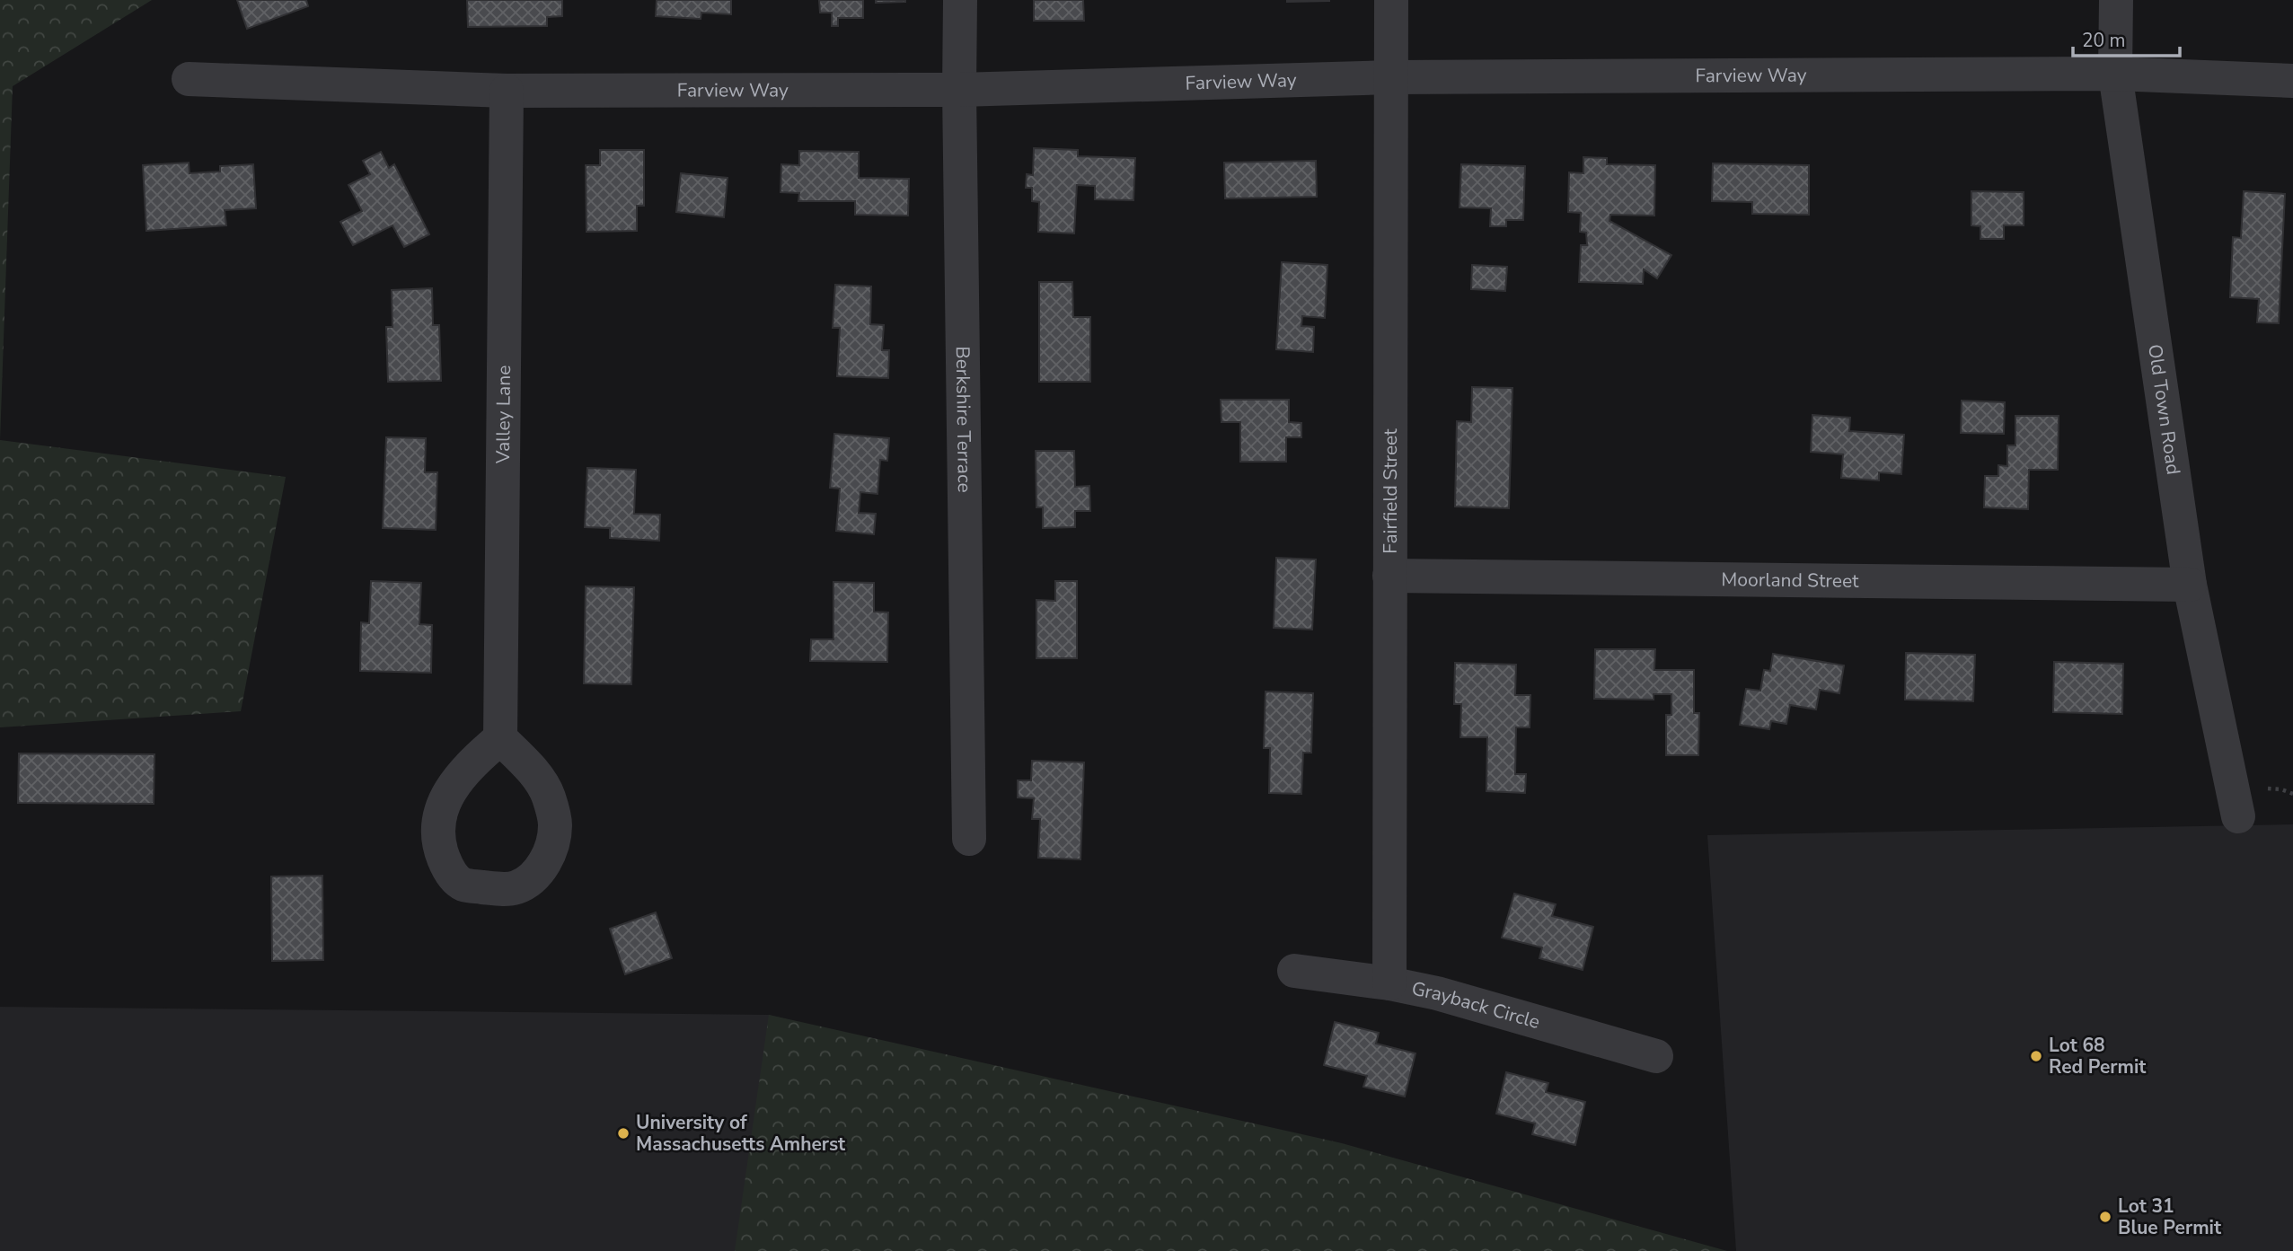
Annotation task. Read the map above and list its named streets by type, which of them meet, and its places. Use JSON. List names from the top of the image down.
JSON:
{
  "streets": {
    "street": [
      "Farview Way",
      "Old Town Road",
      "Valley Lane",
      "Berkshire Terrace",
      "Fairfield Street",
      "Moorland Street",
      "Grayback Circle"
    ]
  },
  "crossings": [
    ["Farview Way", "Old Town Road"],
    ["Farview Way", "Valley Lane"],
    ["Farview Way", "Berkshire Terrace"],
    ["Farview Way", "Fairfield Street"],
    ["Old Town Road", "Moorland Street"],
    ["Fairfield Street", "Moorland Street"],
    ["Fairfield Street", "Grayback Circle"]
  ],
  "places": ["Lot 68 Red Permit", "University of Massachusetts Amherst", "Lot 31 Blue Permit"],
  "scale_bar": "20 m"
}
